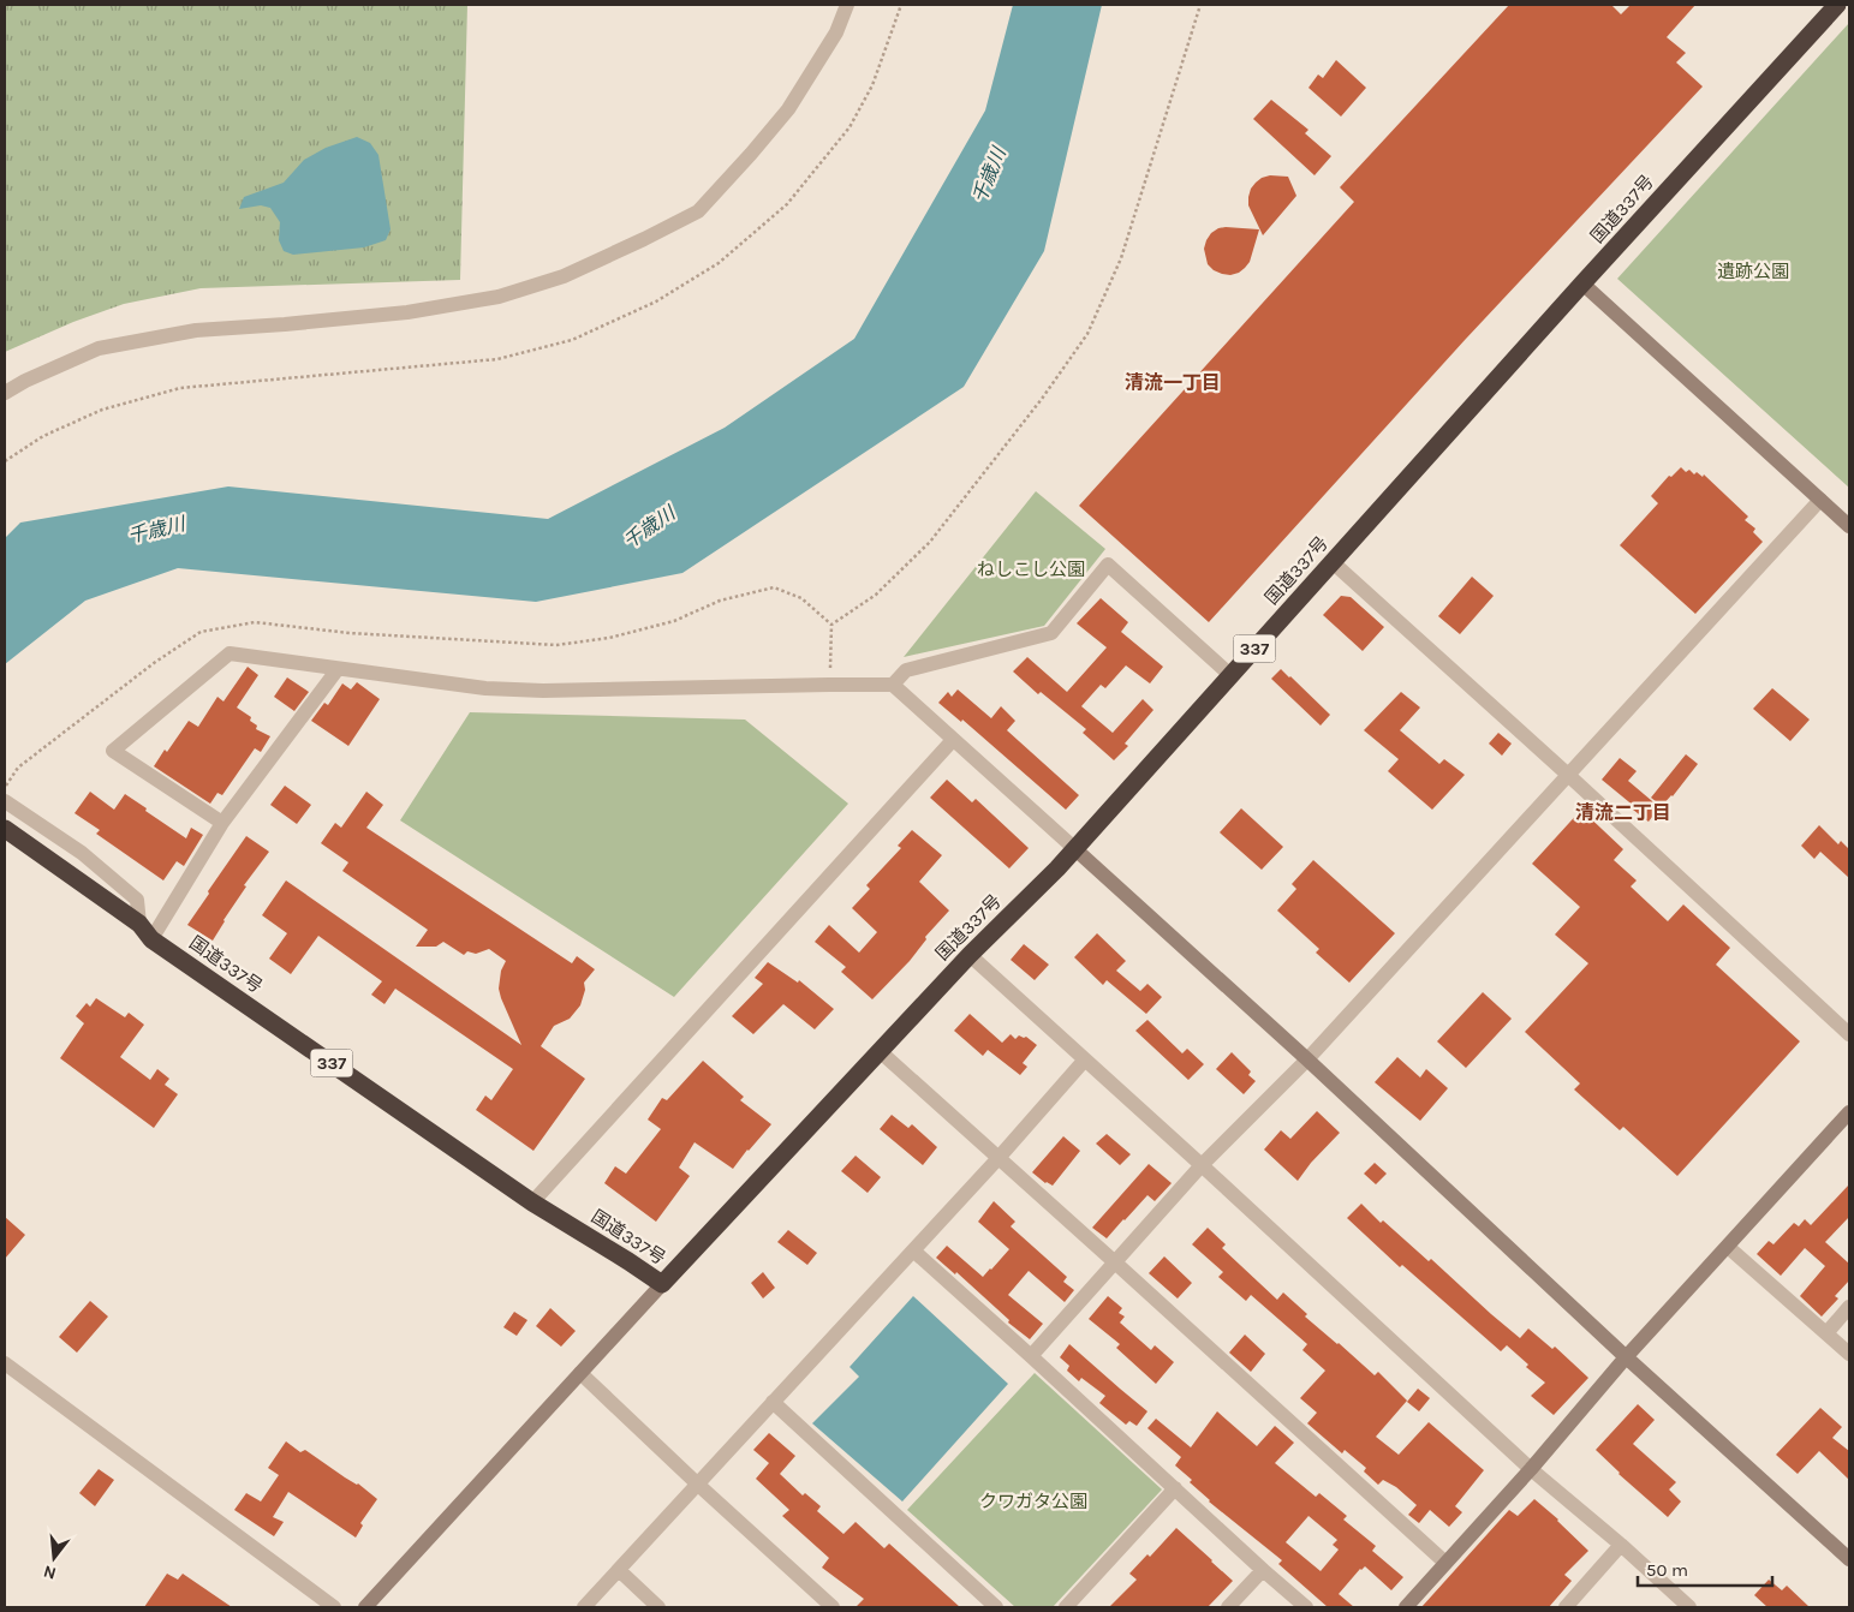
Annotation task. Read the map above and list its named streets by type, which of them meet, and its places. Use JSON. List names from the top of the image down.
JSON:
{
  "streets": {
    "highway": ["国道337号", "337"]
  },
  "districts": ["清流一丁目", "清流二丁目"],
  "water": ["千歳川"],
  "parks": ["遺跡公園", "ねしこし公園", "クワガタ公園"],
  "scale_bar": "50 m",
  "north": "bottom"
}
